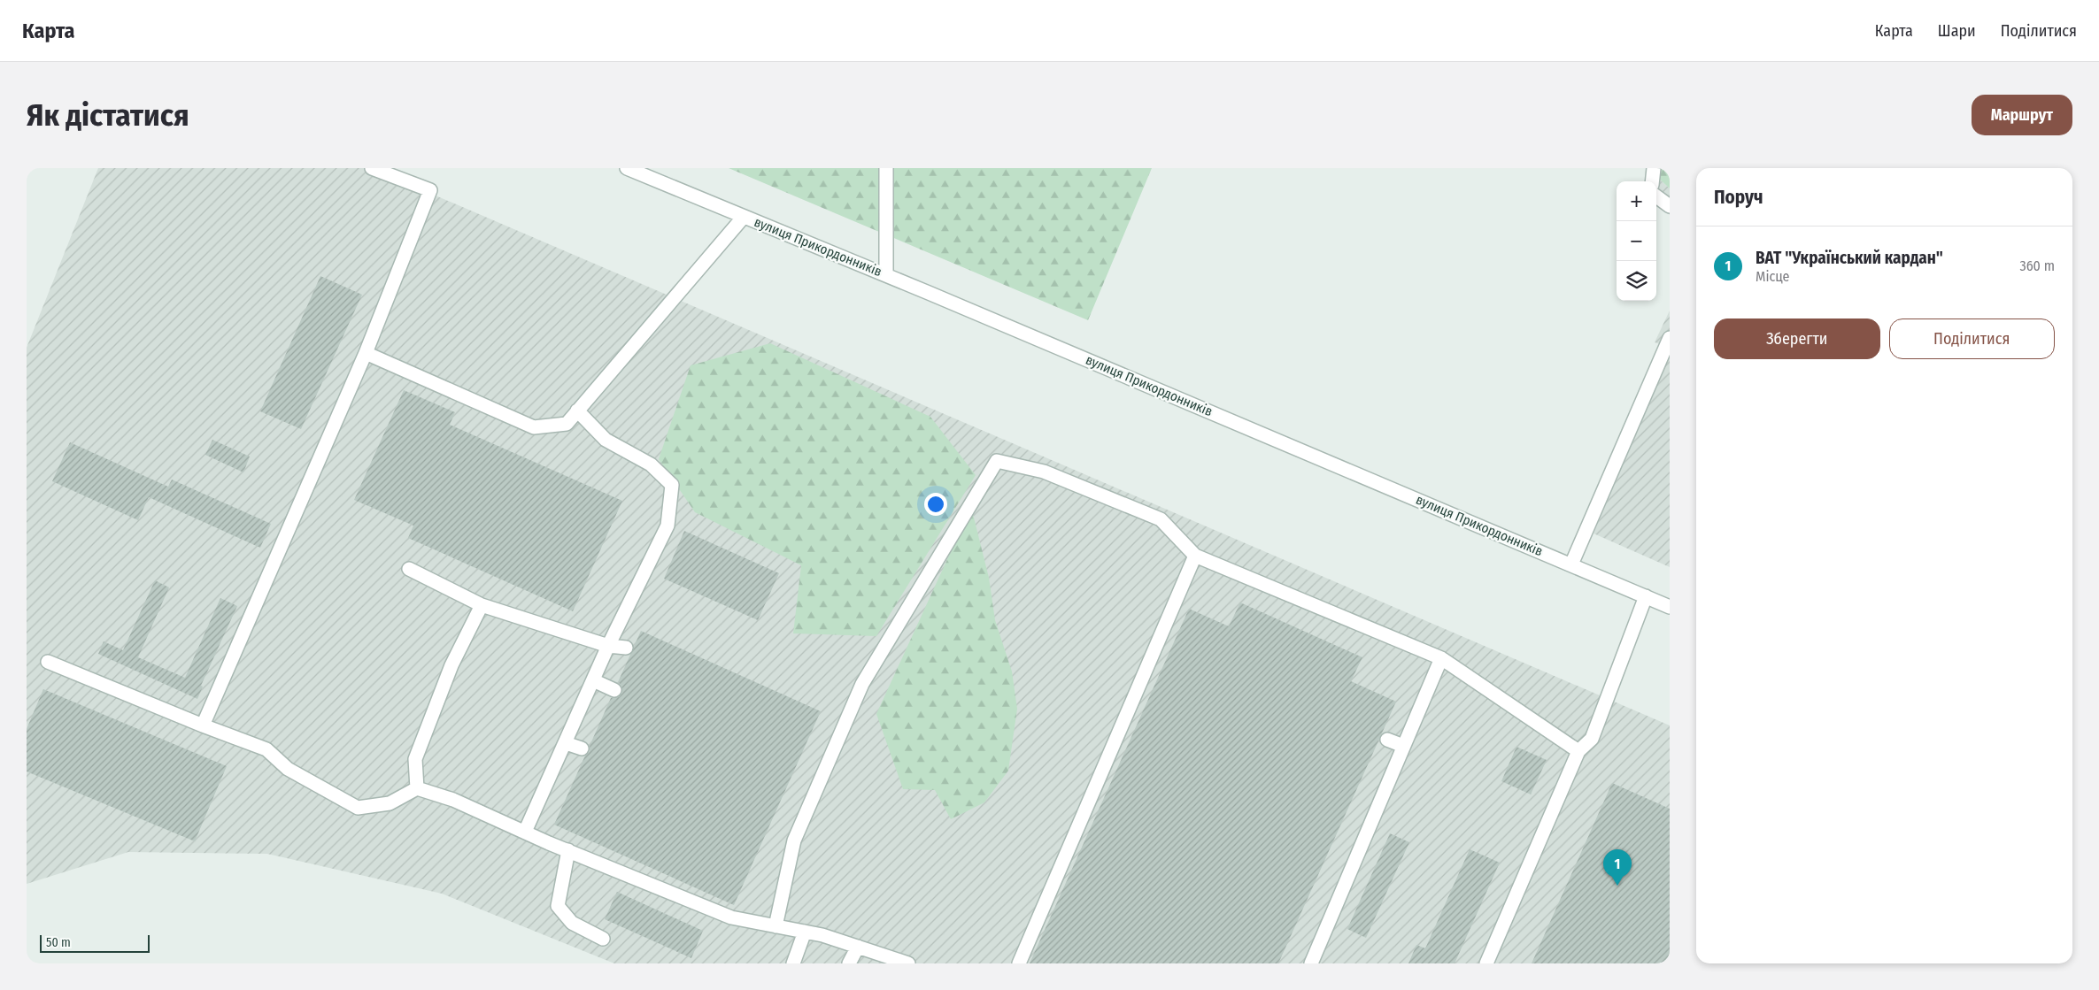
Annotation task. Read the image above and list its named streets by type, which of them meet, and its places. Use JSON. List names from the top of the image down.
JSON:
{
  "streets": {
    "street": ["вулиця Прикордонників"]
  },
  "scale_bar": "50 m",
  "page": {
    "header": "Карта",
    "nav": ["Карта", "Шари", "Поділитися"],
    "buttons": [
      "Маршрут",
      ["Зберегти", "Поділитися"]
    ],
    "title": "Як дістатися",
    "heading": "Поруч",
    "map_buttons": ["+", "−"],
    "list": [
      {
        "mark": "1",
        "name": "ВАТ \"Український кардан\"",
        "note": "Місце",
        "value": "360 m"
      }
    ],
    "pins": "1",
    "scale": "50 m"
  }
}
